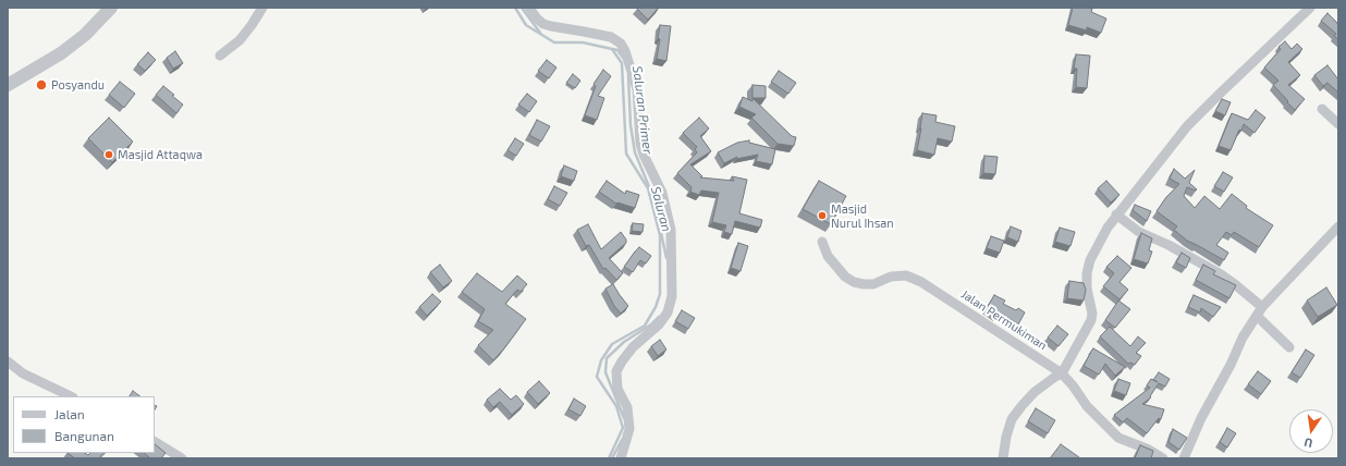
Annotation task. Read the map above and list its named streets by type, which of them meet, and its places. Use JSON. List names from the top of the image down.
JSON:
{
  "streets": {
    "street": ["Jalan Permukiman"]
  },
  "water": ["Saluran Primer", "Saluran"],
  "places": ["Posyandu", "Masjid Attaqwa", "Masjid Nurul Ihsan"],
  "legend": ["Jalan", "Bangunan"],
  "north": "bottom"
}
